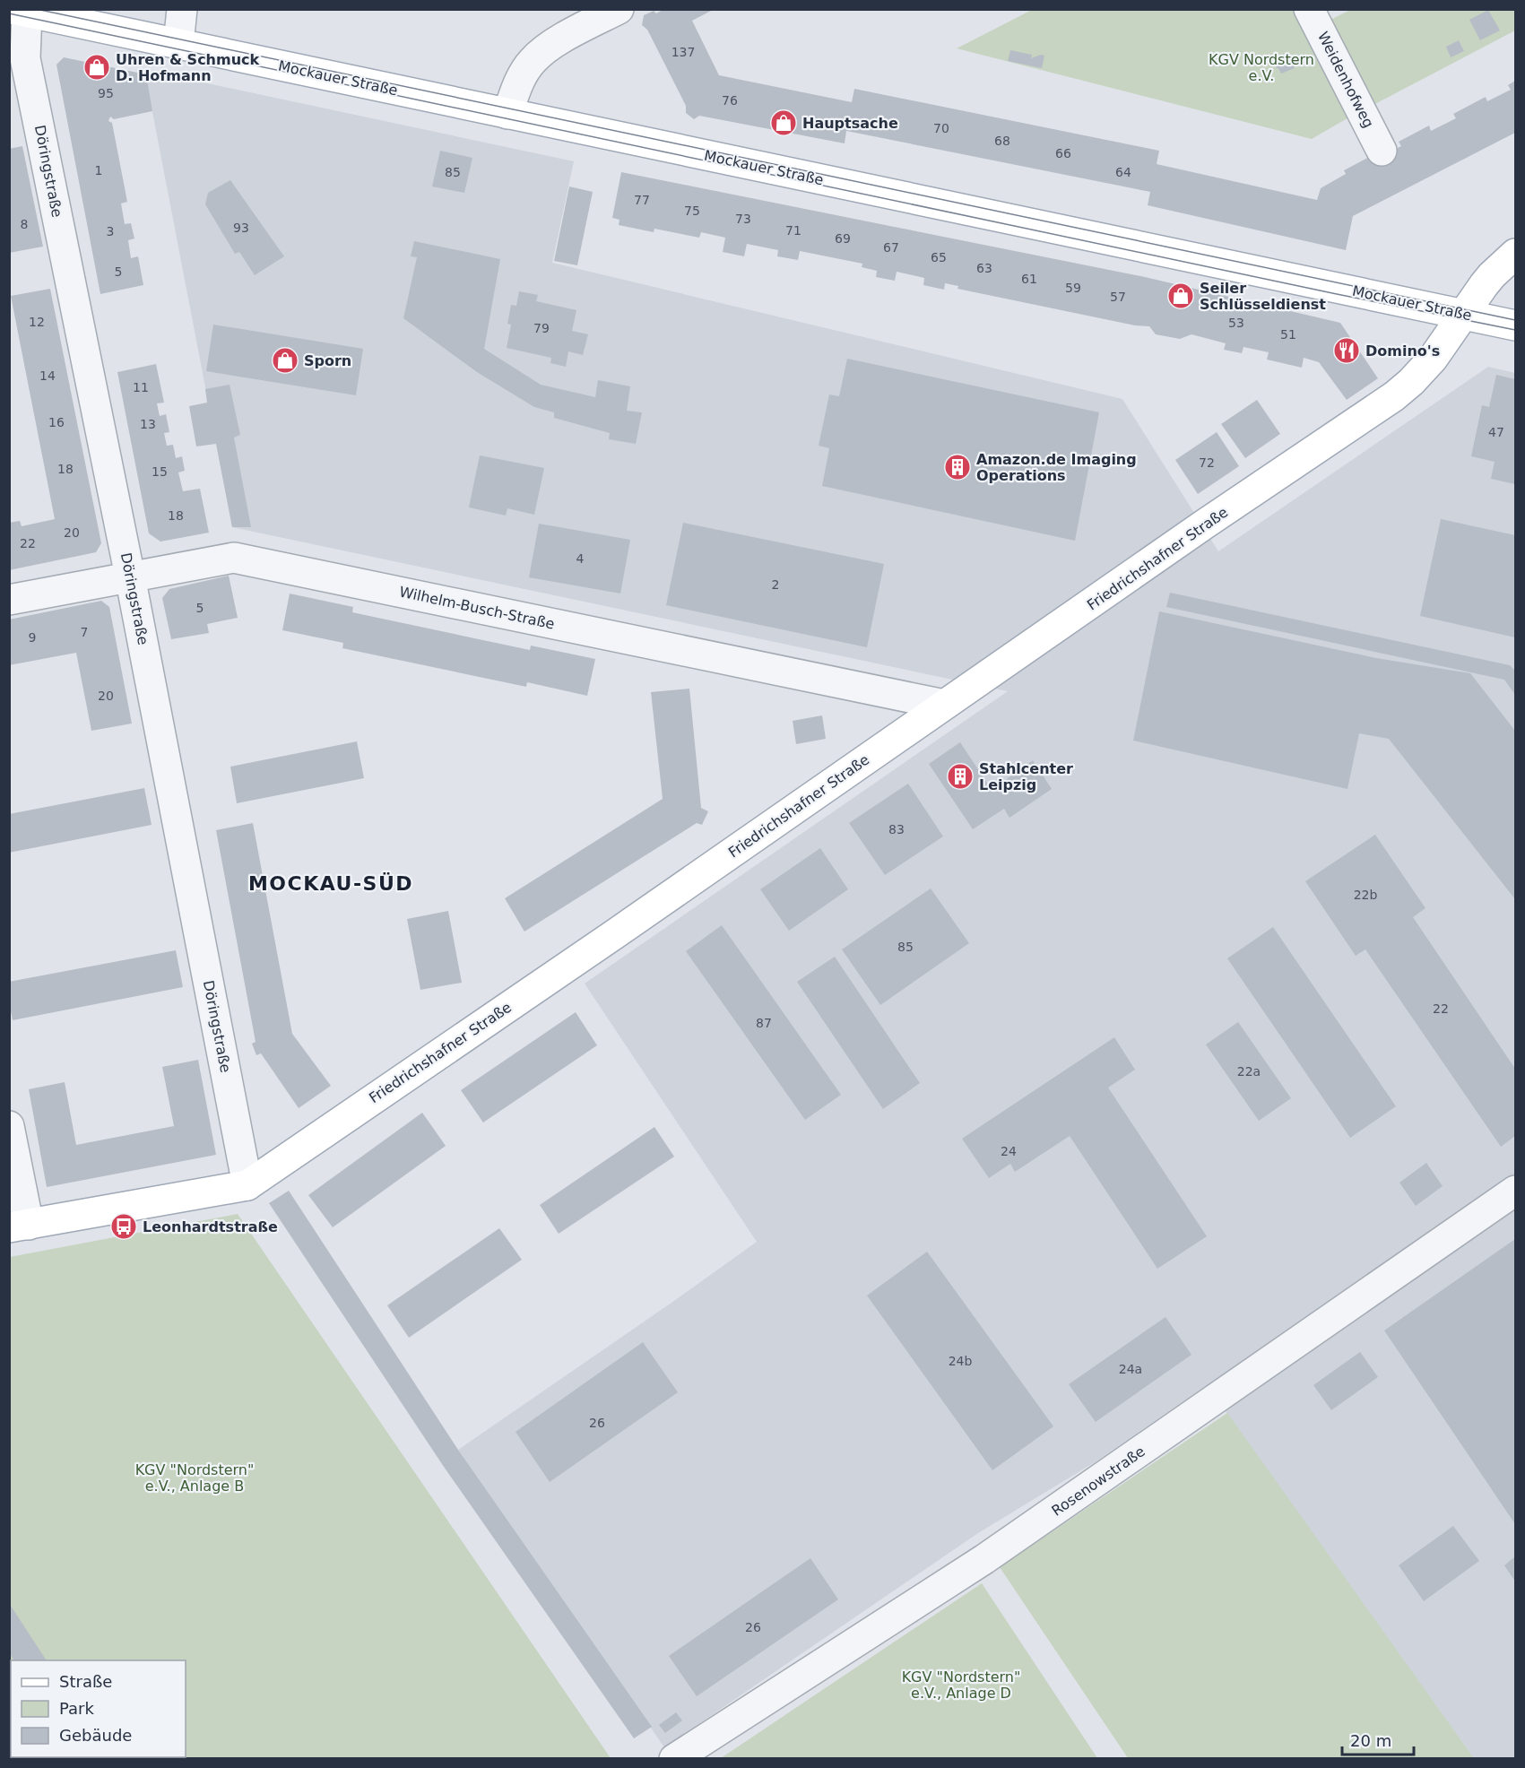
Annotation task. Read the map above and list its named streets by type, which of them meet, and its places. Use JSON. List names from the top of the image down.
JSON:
{
  "streets": {
    "main road": ["Mockauer Straße", "Friedrichshafner Straße"],
    "street": [
      "Weidenhofweg",
      "Döringstraße",
      "Wilhelm-Busch-Straße",
      "Rosenowstraße"
    ]
  },
  "crossings": [
    ["Mockauer Straße", "Döringstraße"],
    ["Mockauer Straße", "Friedrichshafner Straße"],
    ["Döringstraße", "Friedrichshafner Straße"],
    ["Döringstraße", "Wilhelm-Busch-Straße"],
    ["Friedrichshafner Straße", "Wilhelm-Busch-Straße"]
  ],
  "districts": ["MOCKAU-SÜD"],
  "parks": ["KGV Nordstern e.V.", "KGV \"Nordstern\" e.V., Anlage B", "KGV \"Nordstern\" e.V., Anlage D"],
  "places": {
    "shop": [
      "Uhren & Schmuck D. Hofmann",
      "Hauptsache",
      "Seiler Schlüsseldienst",
      "Sporn"
    ],
    "restaurant": ["Domino's"],
    "building": ["Amazon.de Imaging Operations", "Stahlcenter Leipzig"],
    "bus stop": ["Leonhardtstraße"]
  },
  "house_numbers": [
    "137",
    "95",
    "76",
    "70",
    "68",
    "66",
    "1",
    "85",
    "64",
    "77",
    "75",
    "73",
    "8",
    "93",
    "71",
    "3",
    "69",
    "67",
    "65",
    "63",
    "5",
    "61",
    "59",
    "57",
    "12",
    "53",
    "79",
    "51",
    "14",
    "11",
    "16",
    "13",
    "47",
    "72",
    "18",
    "15",
    "18",
    "20",
    "22",
    "4",
    "2",
    "5",
    "7",
    "9",
    "20",
    "83",
    "22b",
    "85",
    "22",
    "87",
    "22a",
    "24",
    "24b",
    "24a",
    "26",
    "26"
  ],
  "legend": ["Straße", "Park", "Gebäude"],
  "scale_bar": "20 m"
}
